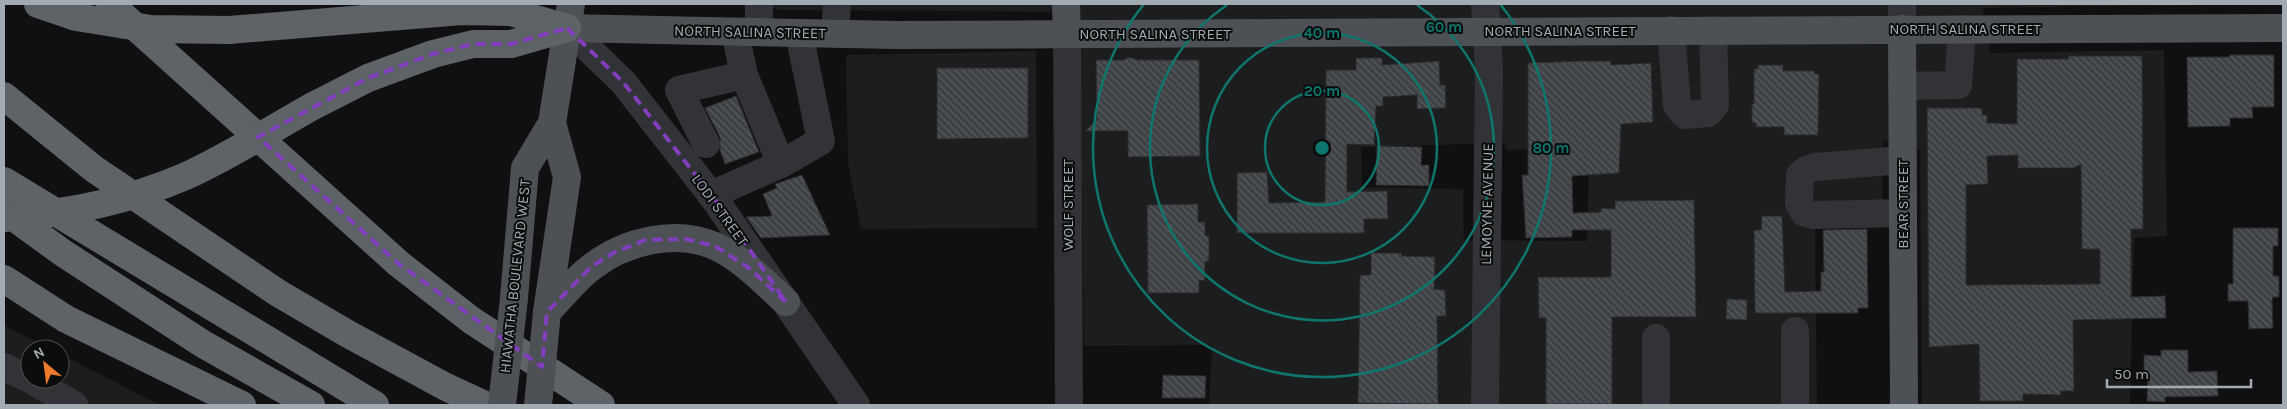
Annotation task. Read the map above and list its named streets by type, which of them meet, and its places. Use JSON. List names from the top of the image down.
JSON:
{
  "streets": {
    "main road": [
      "NORTH SALINA STREET",
      "BEAR STREET",
      "WOLF STREET",
      "HIAWATHA BOULEVARD WEST"
    ],
    "street": ["LEMOYNE AVENUE", "LODI STREET"]
  },
  "crossings": [
    ["NORTH SALINA STREET", "LEMOYNE AVENUE"],
    ["NORTH SALINA STREET", "BEAR STREET"],
    ["NORTH SALINA STREET", "WOLF STREET"],
    ["NORTH SALINA STREET", "LODI STREET"],
    ["NORTH SALINA STREET", "HIAWATHA BOULEVARD WEST"],
    ["LODI STREET", "HIAWATHA BOULEVARD WEST"]
  ],
  "scale_bar": "50 m",
  "north": "top left",
  "rings": [
    "60 m",
    "40 m",
    "20 m",
    "80 m"
  ]
}
